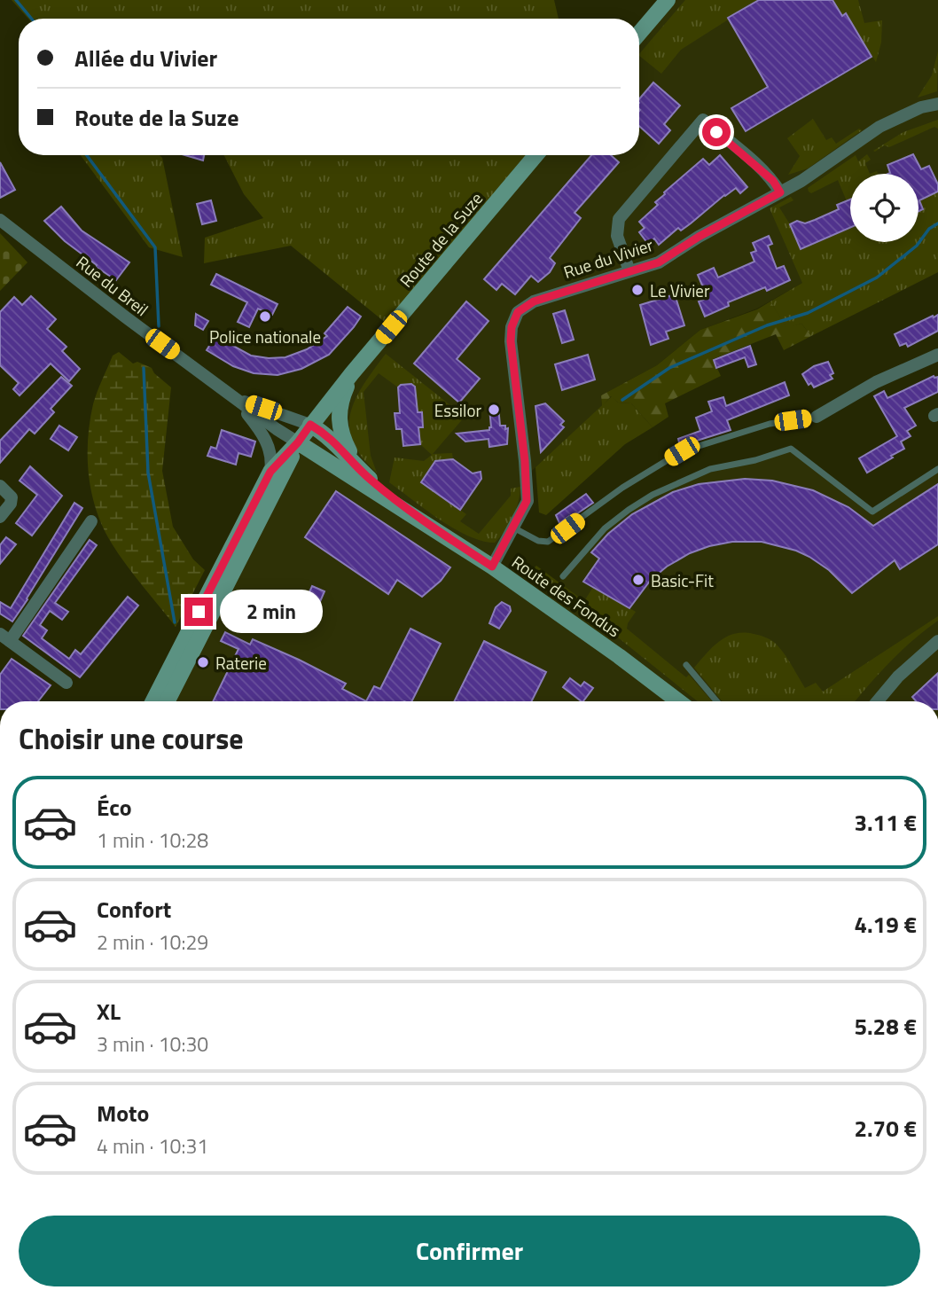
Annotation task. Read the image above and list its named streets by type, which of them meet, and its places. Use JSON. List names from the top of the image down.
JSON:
{
  "streets": {
    "main road": ["Route de la Suze", "Route des Fondus"],
    "street": ["Rue du Vivier", "Rue du Breil"]
  },
  "crossings": [
    ["Route de la Suze", "Rue du Breil"],
    ["Route de la Suze", "Route des Fondus"],
    ["Rue du Vivier", "Route des Fondus"],
    ["Rue du Breil", "Route des Fondus"]
  ],
  "places": [
    "Le Vivier",
    "Police nationale",
    "Essilor",
    "Basic-Fit",
    "Raterie"
  ],
  "page": {
    "banner": ["Allée du Vivier", "Route de la Suze"],
    "bubble": "2 min",
    "heading": "Choisir une course",
    "list": [
      {
        "name": "Éco",
        "note": "1 min · 10:28",
        "value": "3.11 €"
      },
      {
        "name": "Confort",
        "note": "2 min · 10:29",
        "value": "4.19 €"
      },
      {
        "name": "XL",
        "note": "3 min · 10:30",
        "value": "5.28 €"
      },
      {
        "name": "Moto",
        "note": "4 min · 10:31",
        "value": "2.70 €"
      }
    ],
    "buttons": "Confirmer"
  }
}
